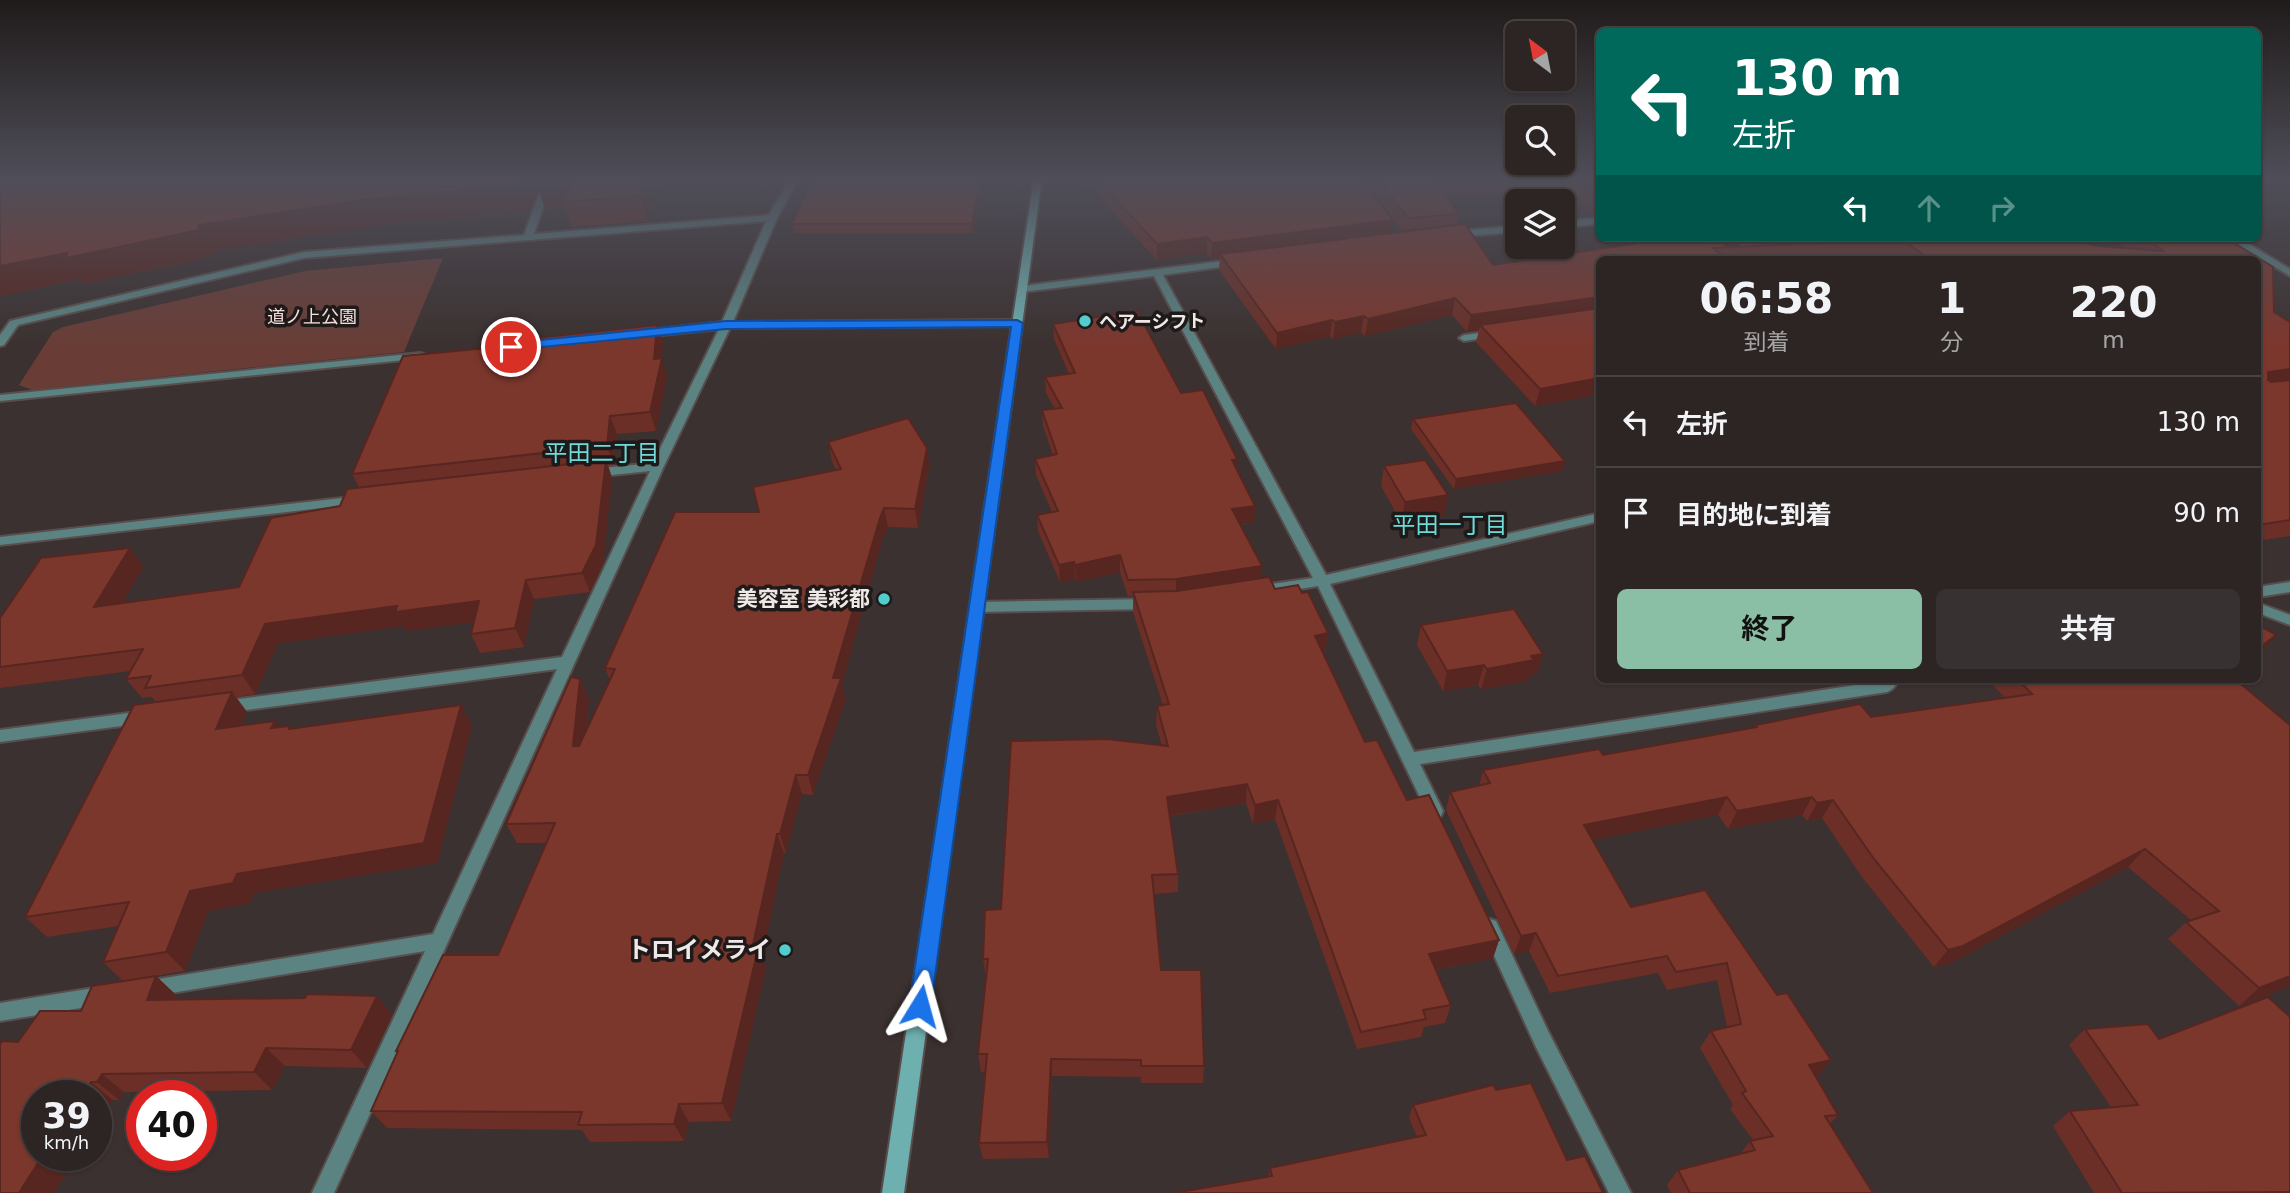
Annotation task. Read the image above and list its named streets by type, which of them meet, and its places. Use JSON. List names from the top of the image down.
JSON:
{
  "districts": ["平田二丁目", "平田一丁目"],
  "parks": ["道ノ上公園"],
  "places": ["ヘアーシフト", "美容室 美彩都", "トロイメライ"],
  "north": "top left",
  "page": {
    "turn": ["130 m", "左折"],
    "eta": [
      "06:58",
      "到着",
      "1",
      "分",
      "220",
      "m"
    ],
    "list": [
      {
        "name": "左折",
        "value": "130 m"
      },
      {
        "name": "目的地に到着",
        "value": "90 m"
      }
    ],
    "buttons": ["終了", "共有"],
    "speed": "39 km/h",
    "limit": "40"
  }
}
